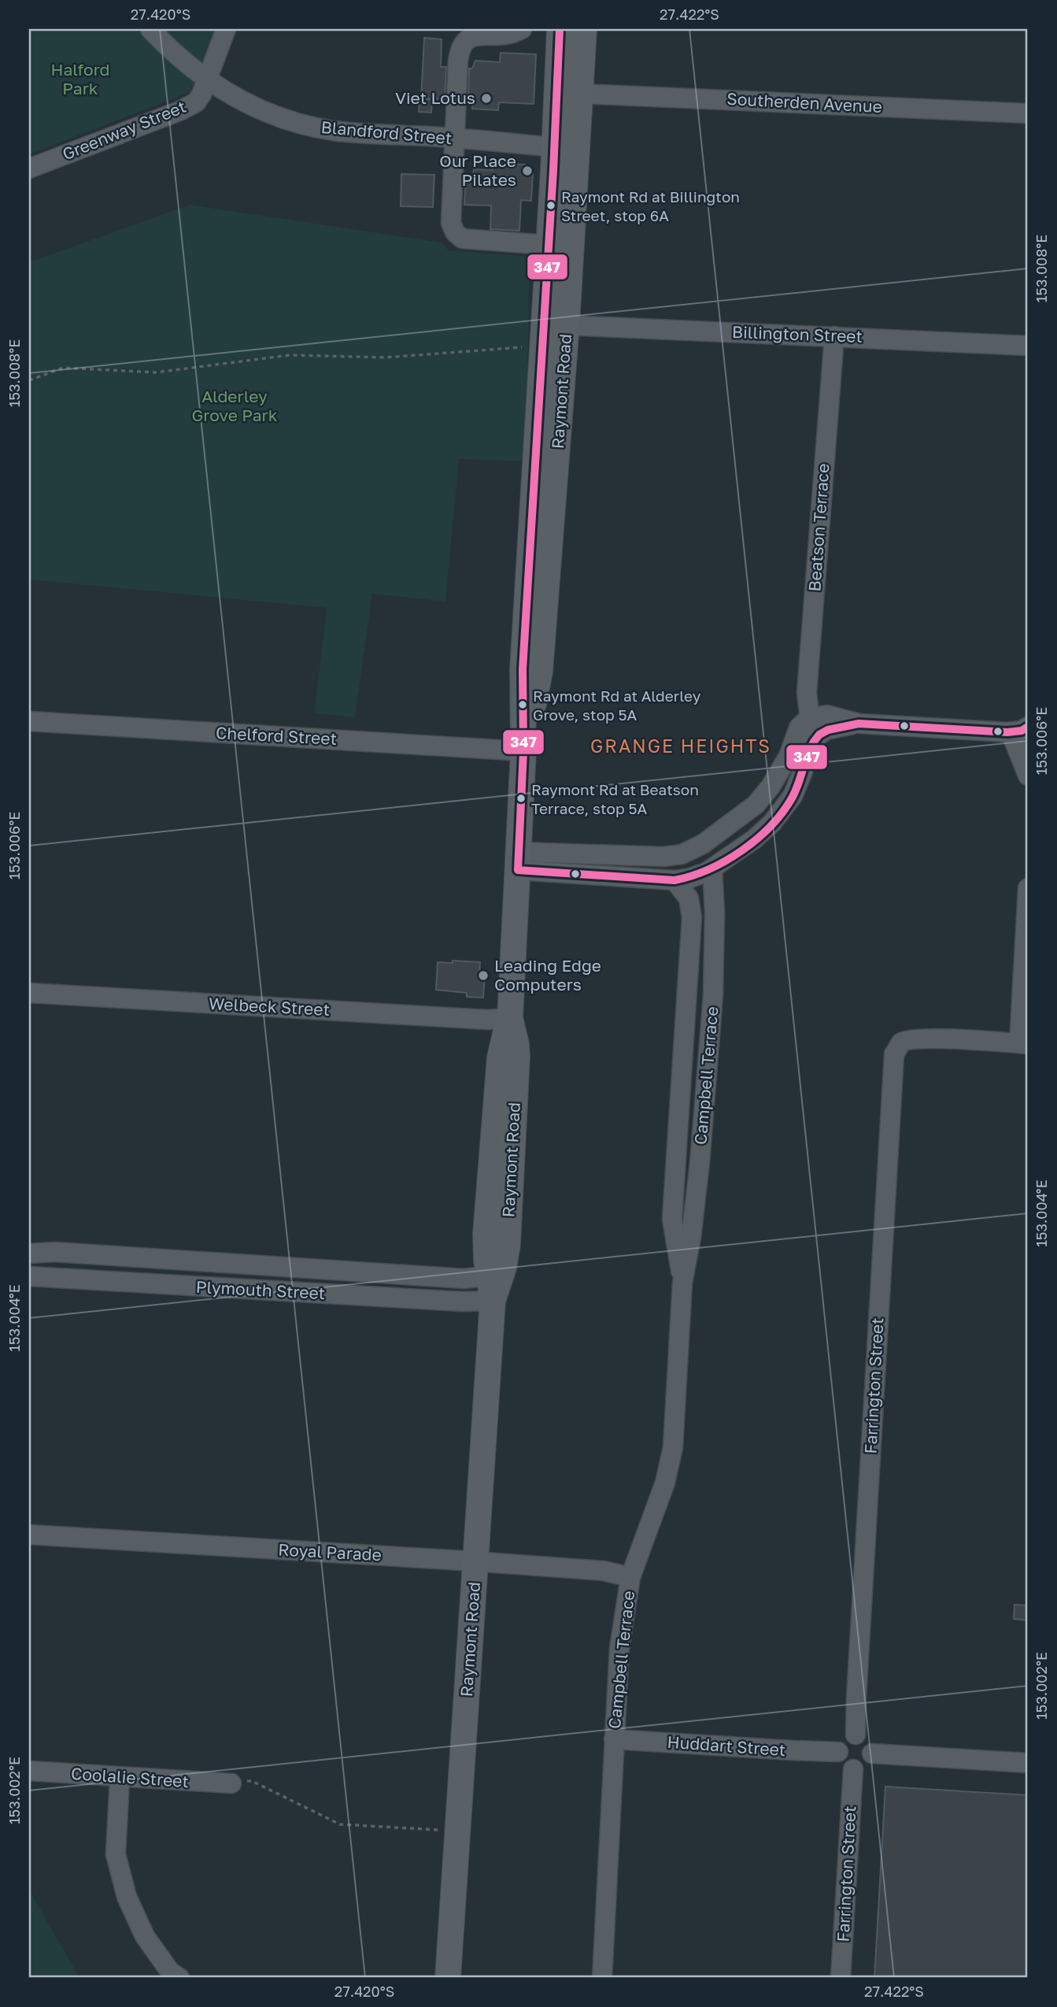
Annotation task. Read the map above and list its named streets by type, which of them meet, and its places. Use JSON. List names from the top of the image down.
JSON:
{
  "streets": {
    "main road": ["Raymont Road"],
    "street": [
      "Southerden Avenue",
      "Greenway Street",
      "Blandford Street",
      "Billington Street",
      "Beatson Terrace",
      "Chelford Street",
      "Welbeck Street",
      "Campbell Terrace",
      "Plymouth Street",
      "Farrington Street",
      "Royal Parade",
      "Huddart Street",
      "Coolalie Street"
    ]
  },
  "crossings": [
    ["Southerden Avenue", "Raymont Road"],
    ["Greenway Street", "Blandford Street"],
    ["Blandford Street", "Raymont Road"],
    ["Billington Street", "Raymont Road"],
    ["Billington Street", "Beatson Terrace"],
    ["Raymont Road", "Chelford Street"],
    ["Raymont Road", "Welbeck Street"],
    ["Raymont Road", "Plymouth Street"],
    ["Raymont Road", "Royal Parade"],
    ["Campbell Terrace", "Royal Parade"],
    ["Campbell Terrace", "Huddart Street"],
    ["Farrington Street", "Huddart Street"]
  ],
  "districts": ["GRANGE HEIGHTS"],
  "parks": ["Halford Park", "Alderley Grove Park"],
  "places": [
    "Viet Lotus",
    "Our Place Pilates",
    "Raymont Rd at Billington Street, stop 6A",
    "Raymont Rd at Alderley Grove, stop 5A",
    "Raymont Rd at Beatson Terrace, stop 5A",
    "Leading Edge Computers"
  ],
  "lines": ["transit line 347"],
  "coordinates": [
    "27.420°S",
    "27.422°S",
    "153.008°E",
    "153.006°E",
    "153.004°E",
    "153.002°E"
  ]
}
